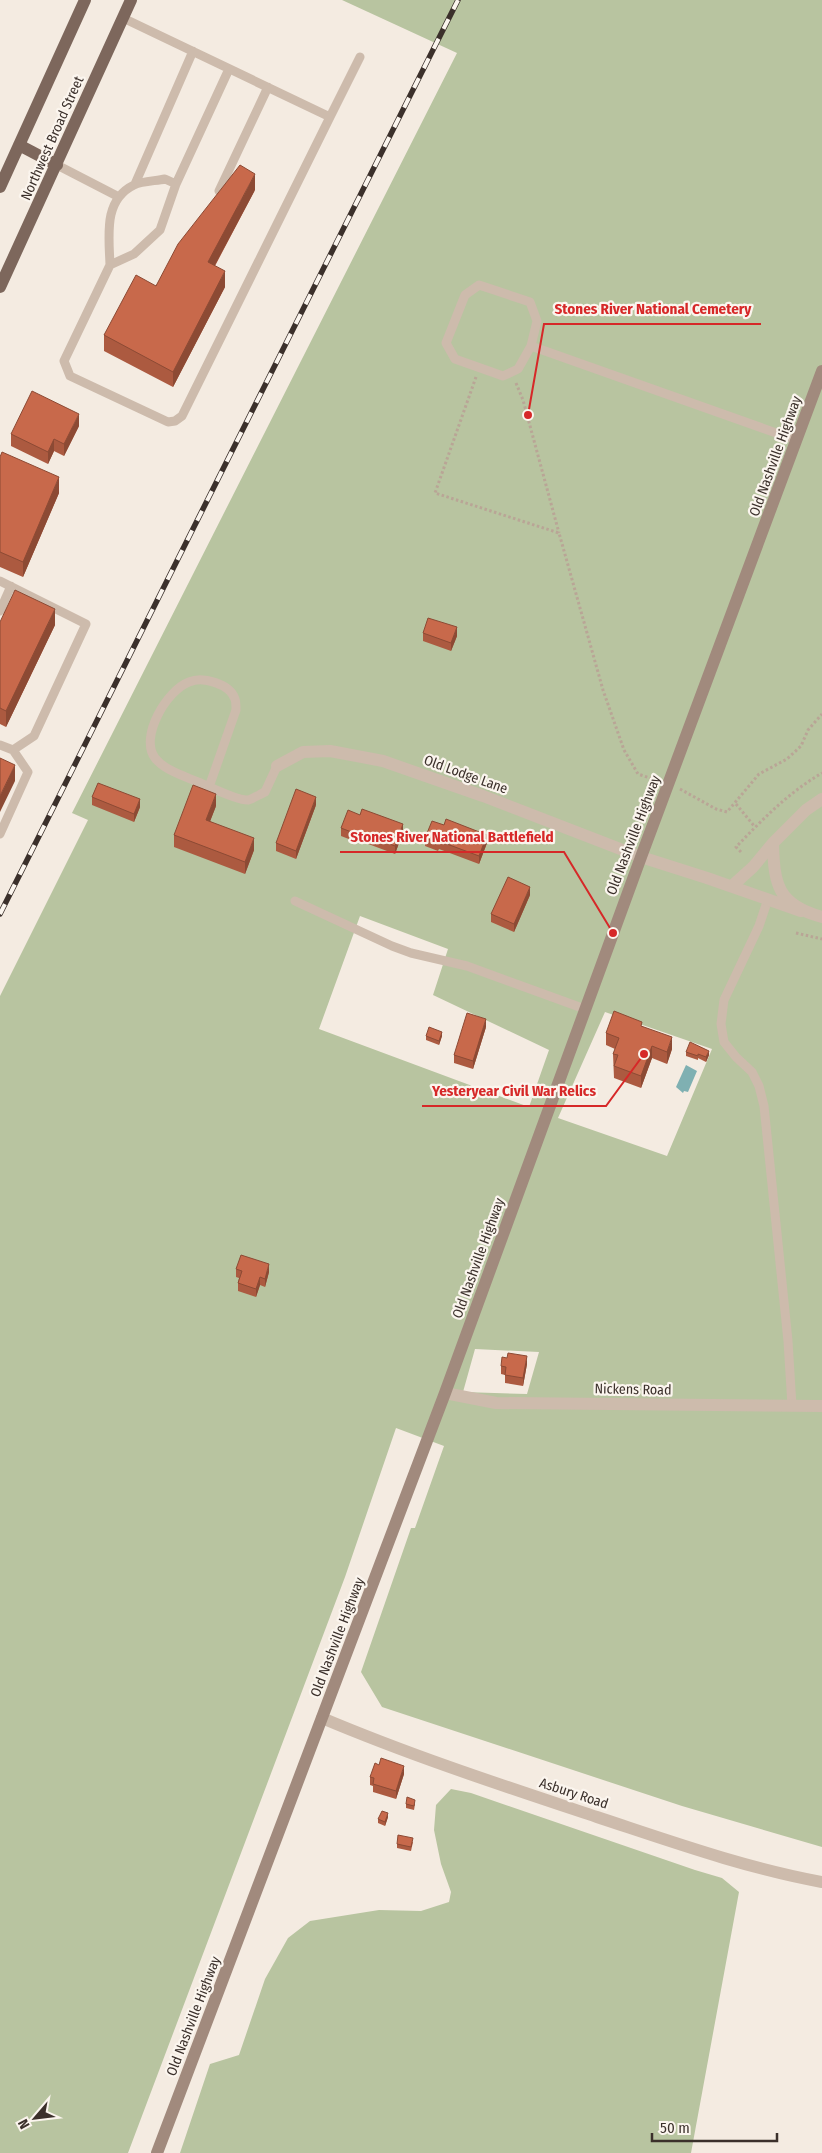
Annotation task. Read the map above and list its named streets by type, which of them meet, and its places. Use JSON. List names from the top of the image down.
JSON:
{
  "streets": {
    "main road": ["Northwest Broad Street", "Old Nashville Highway"],
    "street": ["Old Lodge Lane", "Nickens Road", "Asbury Road"]
  },
  "crossings": [
    ["Old Nashville Highway", "Old Lodge Lane"],
    ["Old Nashville Highway", "Nickens Road"],
    ["Old Nashville Highway", "Asbury Road"]
  ],
  "places": ["Stones River National Cemetery", "Stones River National Battlefield", "Yesteryear Civil War Relics"],
  "scale_bar": "50 m",
  "north": "bottom left"
}
